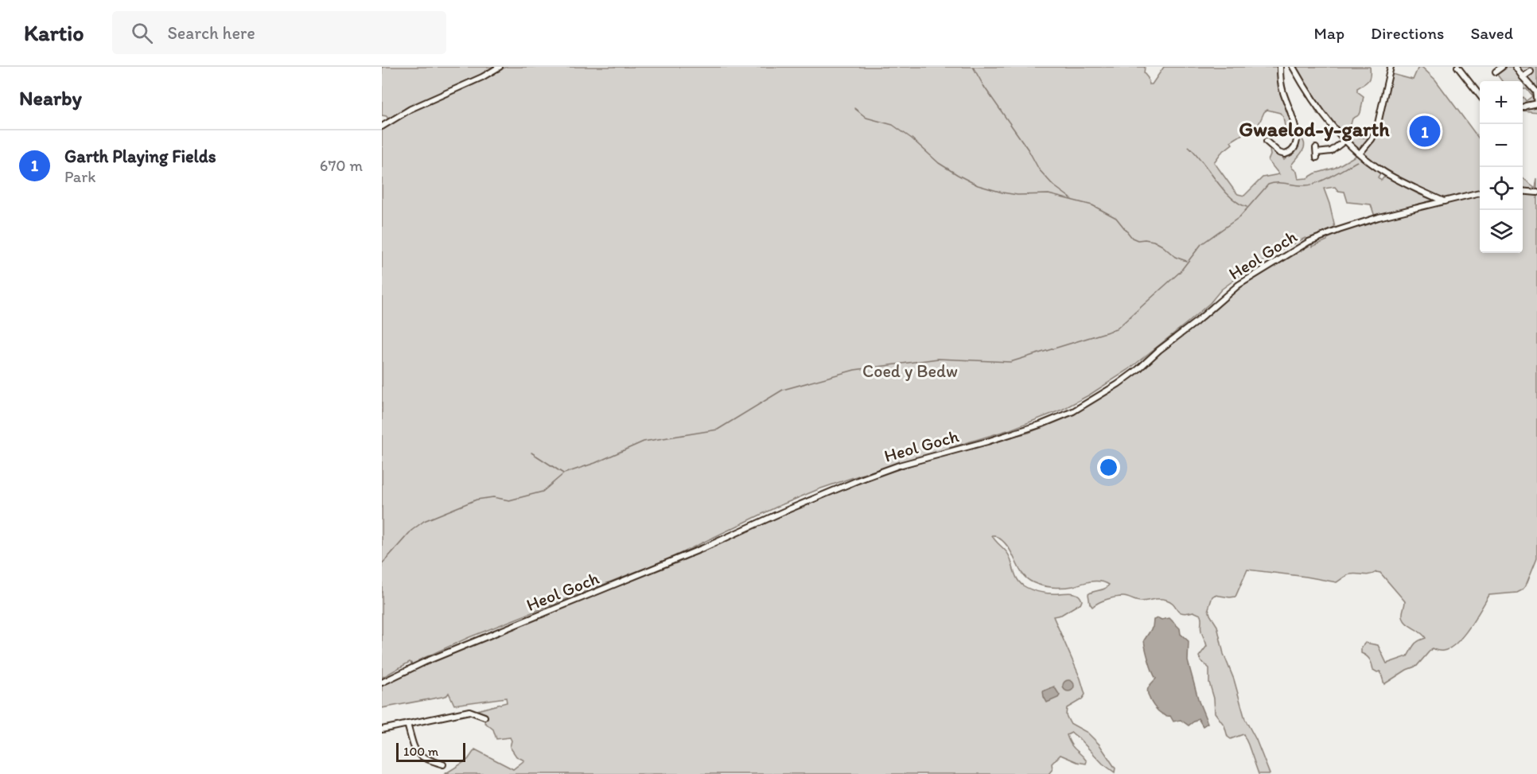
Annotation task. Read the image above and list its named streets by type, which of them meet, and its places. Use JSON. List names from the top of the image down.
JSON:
{
  "streets": {
    "street": ["Heol Goch"]
  },
  "districts": ["Gwaelod-y-garth"],
  "parks": ["Coed y Bedw"],
  "scale_bar": "100 m",
  "page": {
    "header": "Kartio",
    "search": "Search here",
    "nav": ["Map", "Directions", "Saved"],
    "heading": "Nearby",
    "map_buttons": ["+", "−"],
    "pins": "1",
    "list": [
      {
        "mark": "1",
        "name": "Garth Playing Fields",
        "note": "Park",
        "value": "670 m"
      }
    ],
    "scale": "100 m"
  }
}
